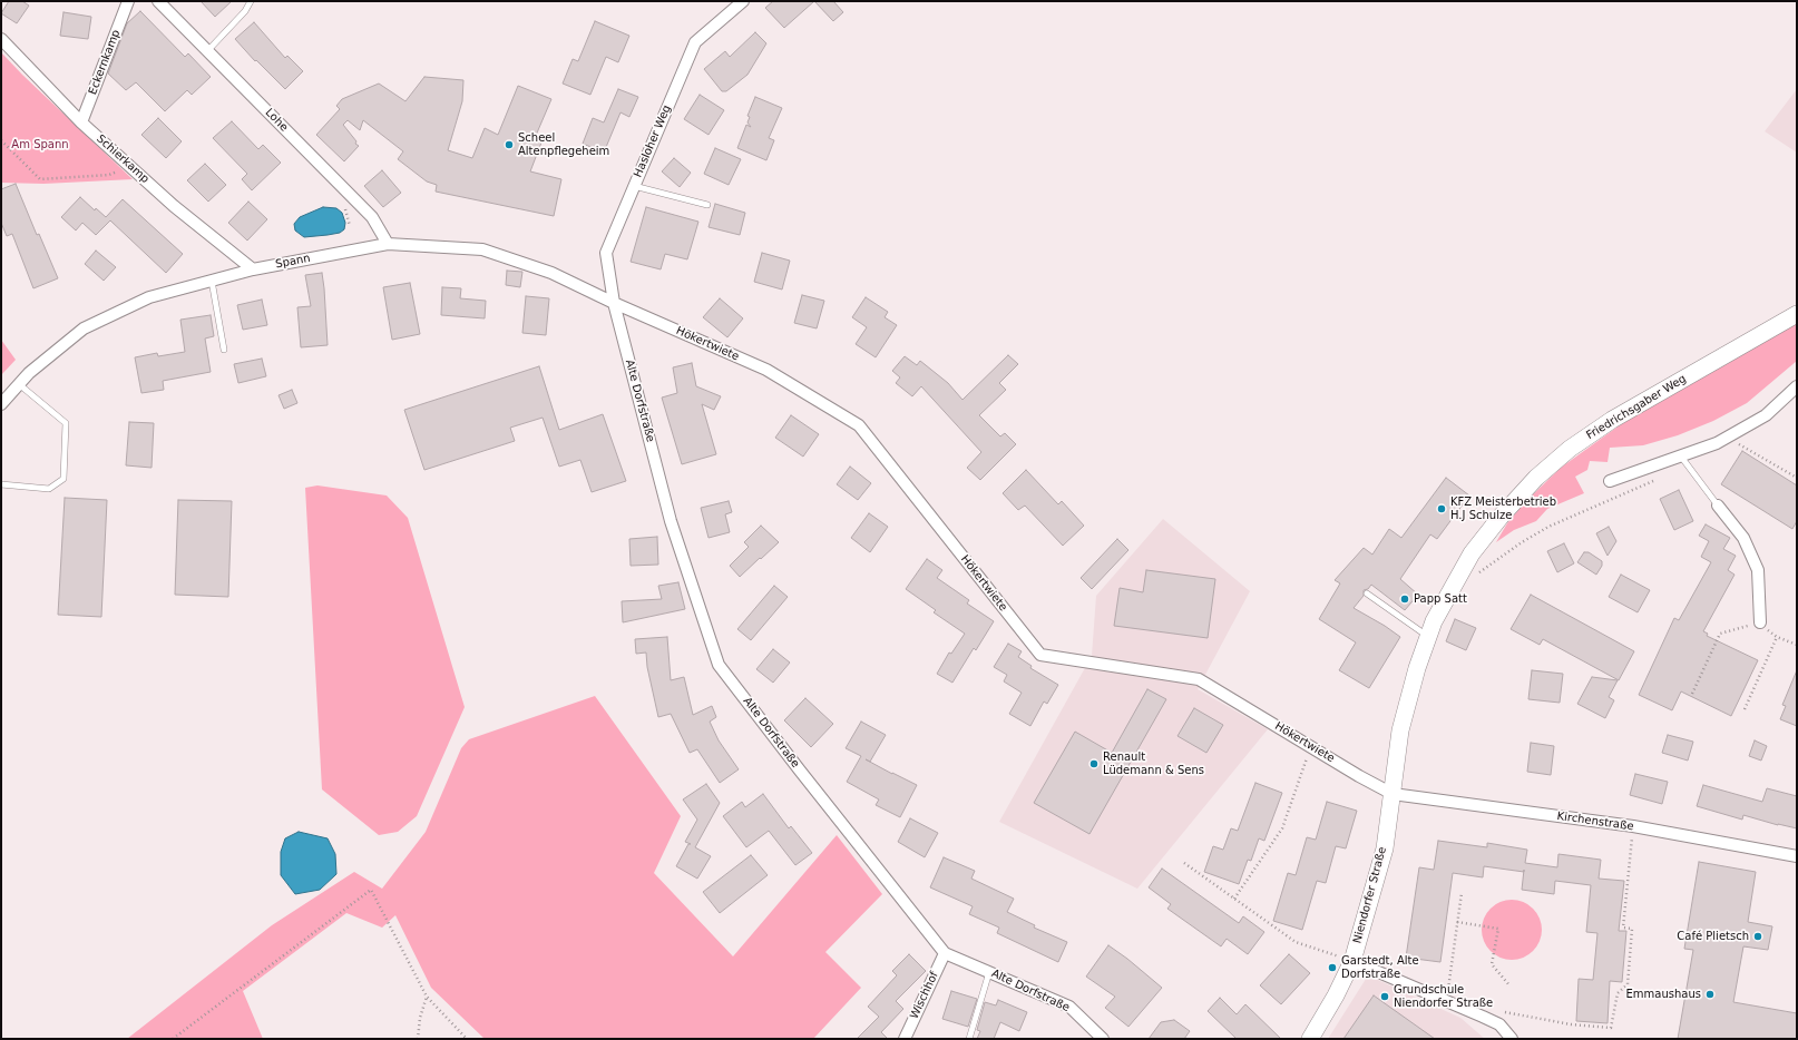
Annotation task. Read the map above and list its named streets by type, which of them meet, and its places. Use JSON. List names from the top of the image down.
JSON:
{
  "streets": {
    "main road": ["Friedrichsgaber Weg", "Niendorfer Straße"],
    "street": [
      "Eckernkamp",
      "Lohe",
      "Hasloher Weg",
      "Schierkamp",
      "Spann",
      "Hökertwiete",
      "Alte Dorfstraße",
      "Kirchenstraße",
      "Wischhof"
    ]
  },
  "crossings": [
    ["Eckernkamp", "Schierkamp"],
    ["Lohe", "Spann"],
    ["Hasloher Weg", "Spann"],
    ["Hasloher Weg", "Hökertwiete"],
    ["Hasloher Weg", "Alte Dorfstraße"],
    ["Schierkamp", "Spann"],
    ["Spann", "Hökertwiete"],
    ["Spann", "Alte Dorfstraße"],
    ["Hökertwiete", "Alte Dorfstraße"],
    ["Hökertwiete", "Friedrichsgaber Weg"],
    ["Hökertwiete", "Kirchenstraße"],
    ["Hökertwiete", "Niendorfer Straße"],
    ["Alte Dorfstraße", "Wischhof"],
    ["Friedrichsgaber Weg", "Kirchenstraße"],
    ["Friedrichsgaber Weg", "Niendorfer Straße"],
    ["Kirchenstraße", "Niendorfer Straße"]
  ],
  "parks": ["Am Spann"],
  "places": [
    "Scheel Altenpflegeheim",
    "KFZ Meisterbetrieb H.J Schulze",
    "Papp Satt",
    "Renault Lüdemann & Sens",
    "Café Plietsch",
    "Garstedt, Alte Dorfstraße",
    "Emmaushaus",
    "Grundschule Niendorfer Straße"
  ]
}
